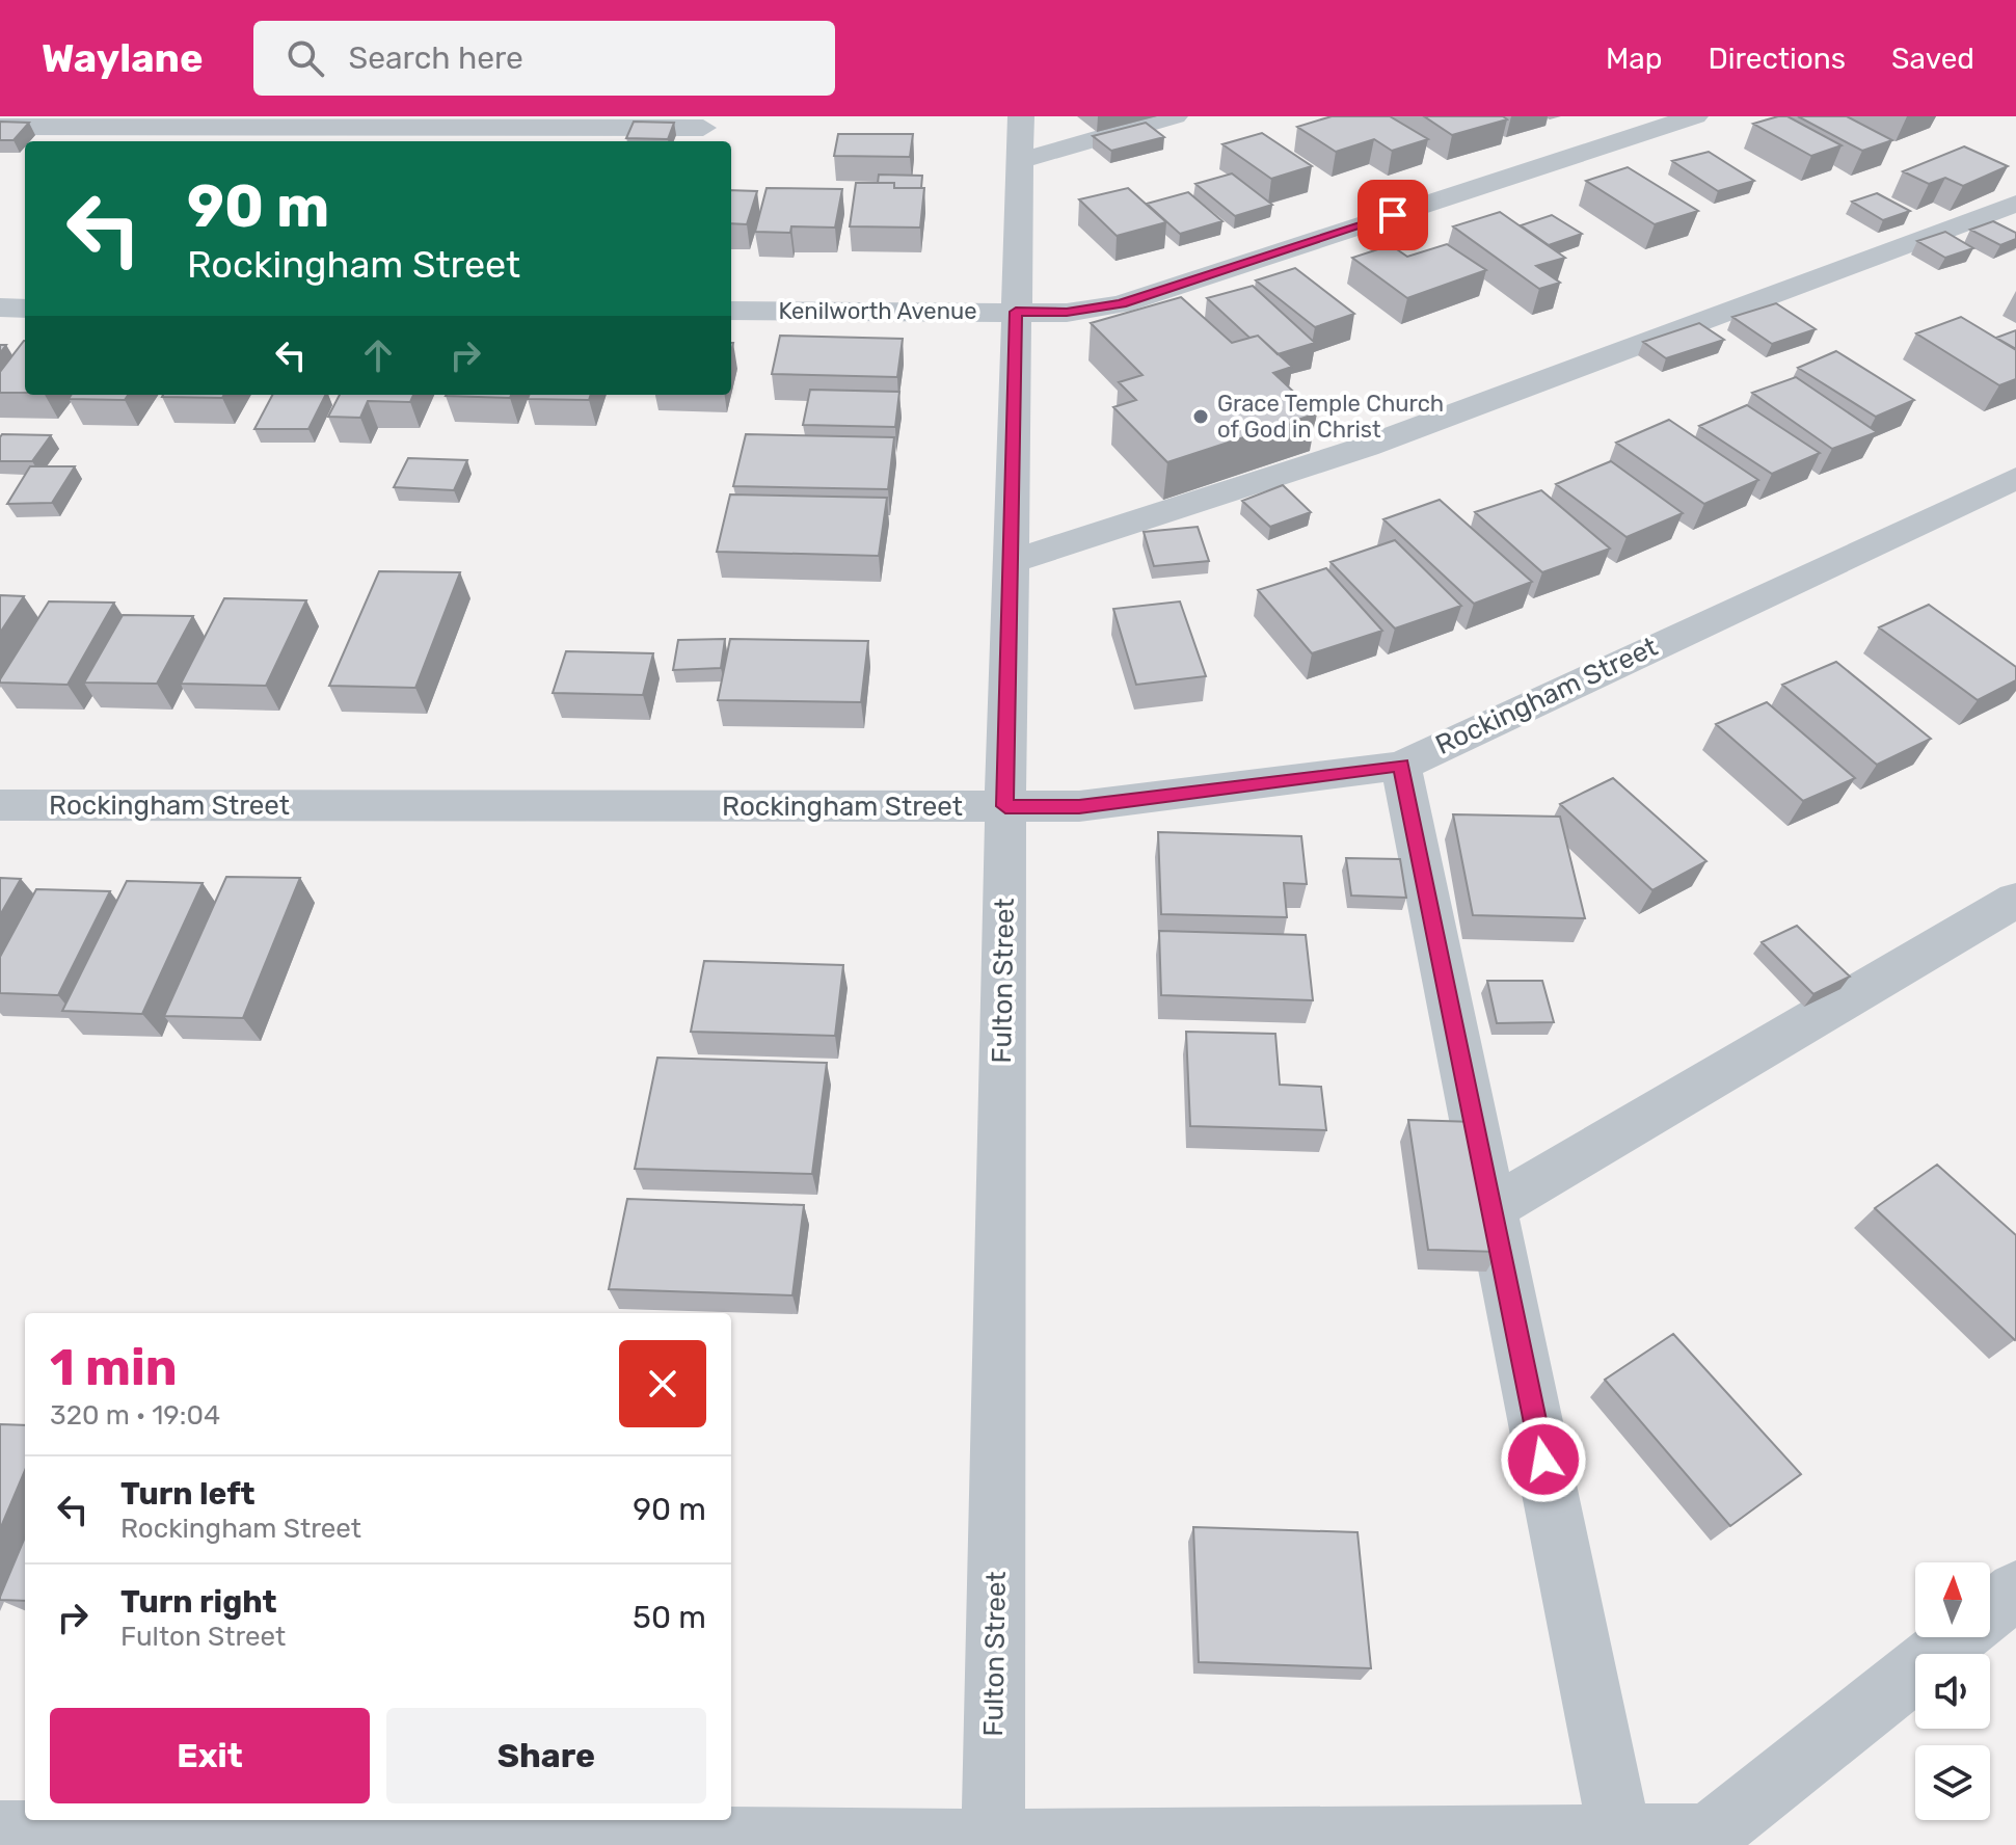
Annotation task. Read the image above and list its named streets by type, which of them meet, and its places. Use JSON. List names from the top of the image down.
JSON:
{
  "streets": {
    "street": ["Kenilworth Avenue", "Rockingham Street", "Fulton Street"]
  },
  "crossings": [
    ["Kenilworth Avenue", "Fulton Street"],
    ["Rockingham Street", "Fulton Street"]
  ],
  "places": ["Grace Temple Church of God in Christ"],
  "north": "top",
  "page": {
    "header": "Waylane",
    "search": "Search here",
    "nav": ["Map", "Directions", "Saved"],
    "turn": ["90 m", "Rockingham Street"],
    "heading": ["1 min", "320 m · 19:04"],
    "list": [
      {
        "name": "Turn left",
        "note": "Rockingham Street",
        "value": "90 m"
      },
      {
        "name": "Turn right",
        "note": "Fulton Street",
        "value": "50 m"
      }
    ],
    "buttons": ["Exit", "Share"]
  }
}
